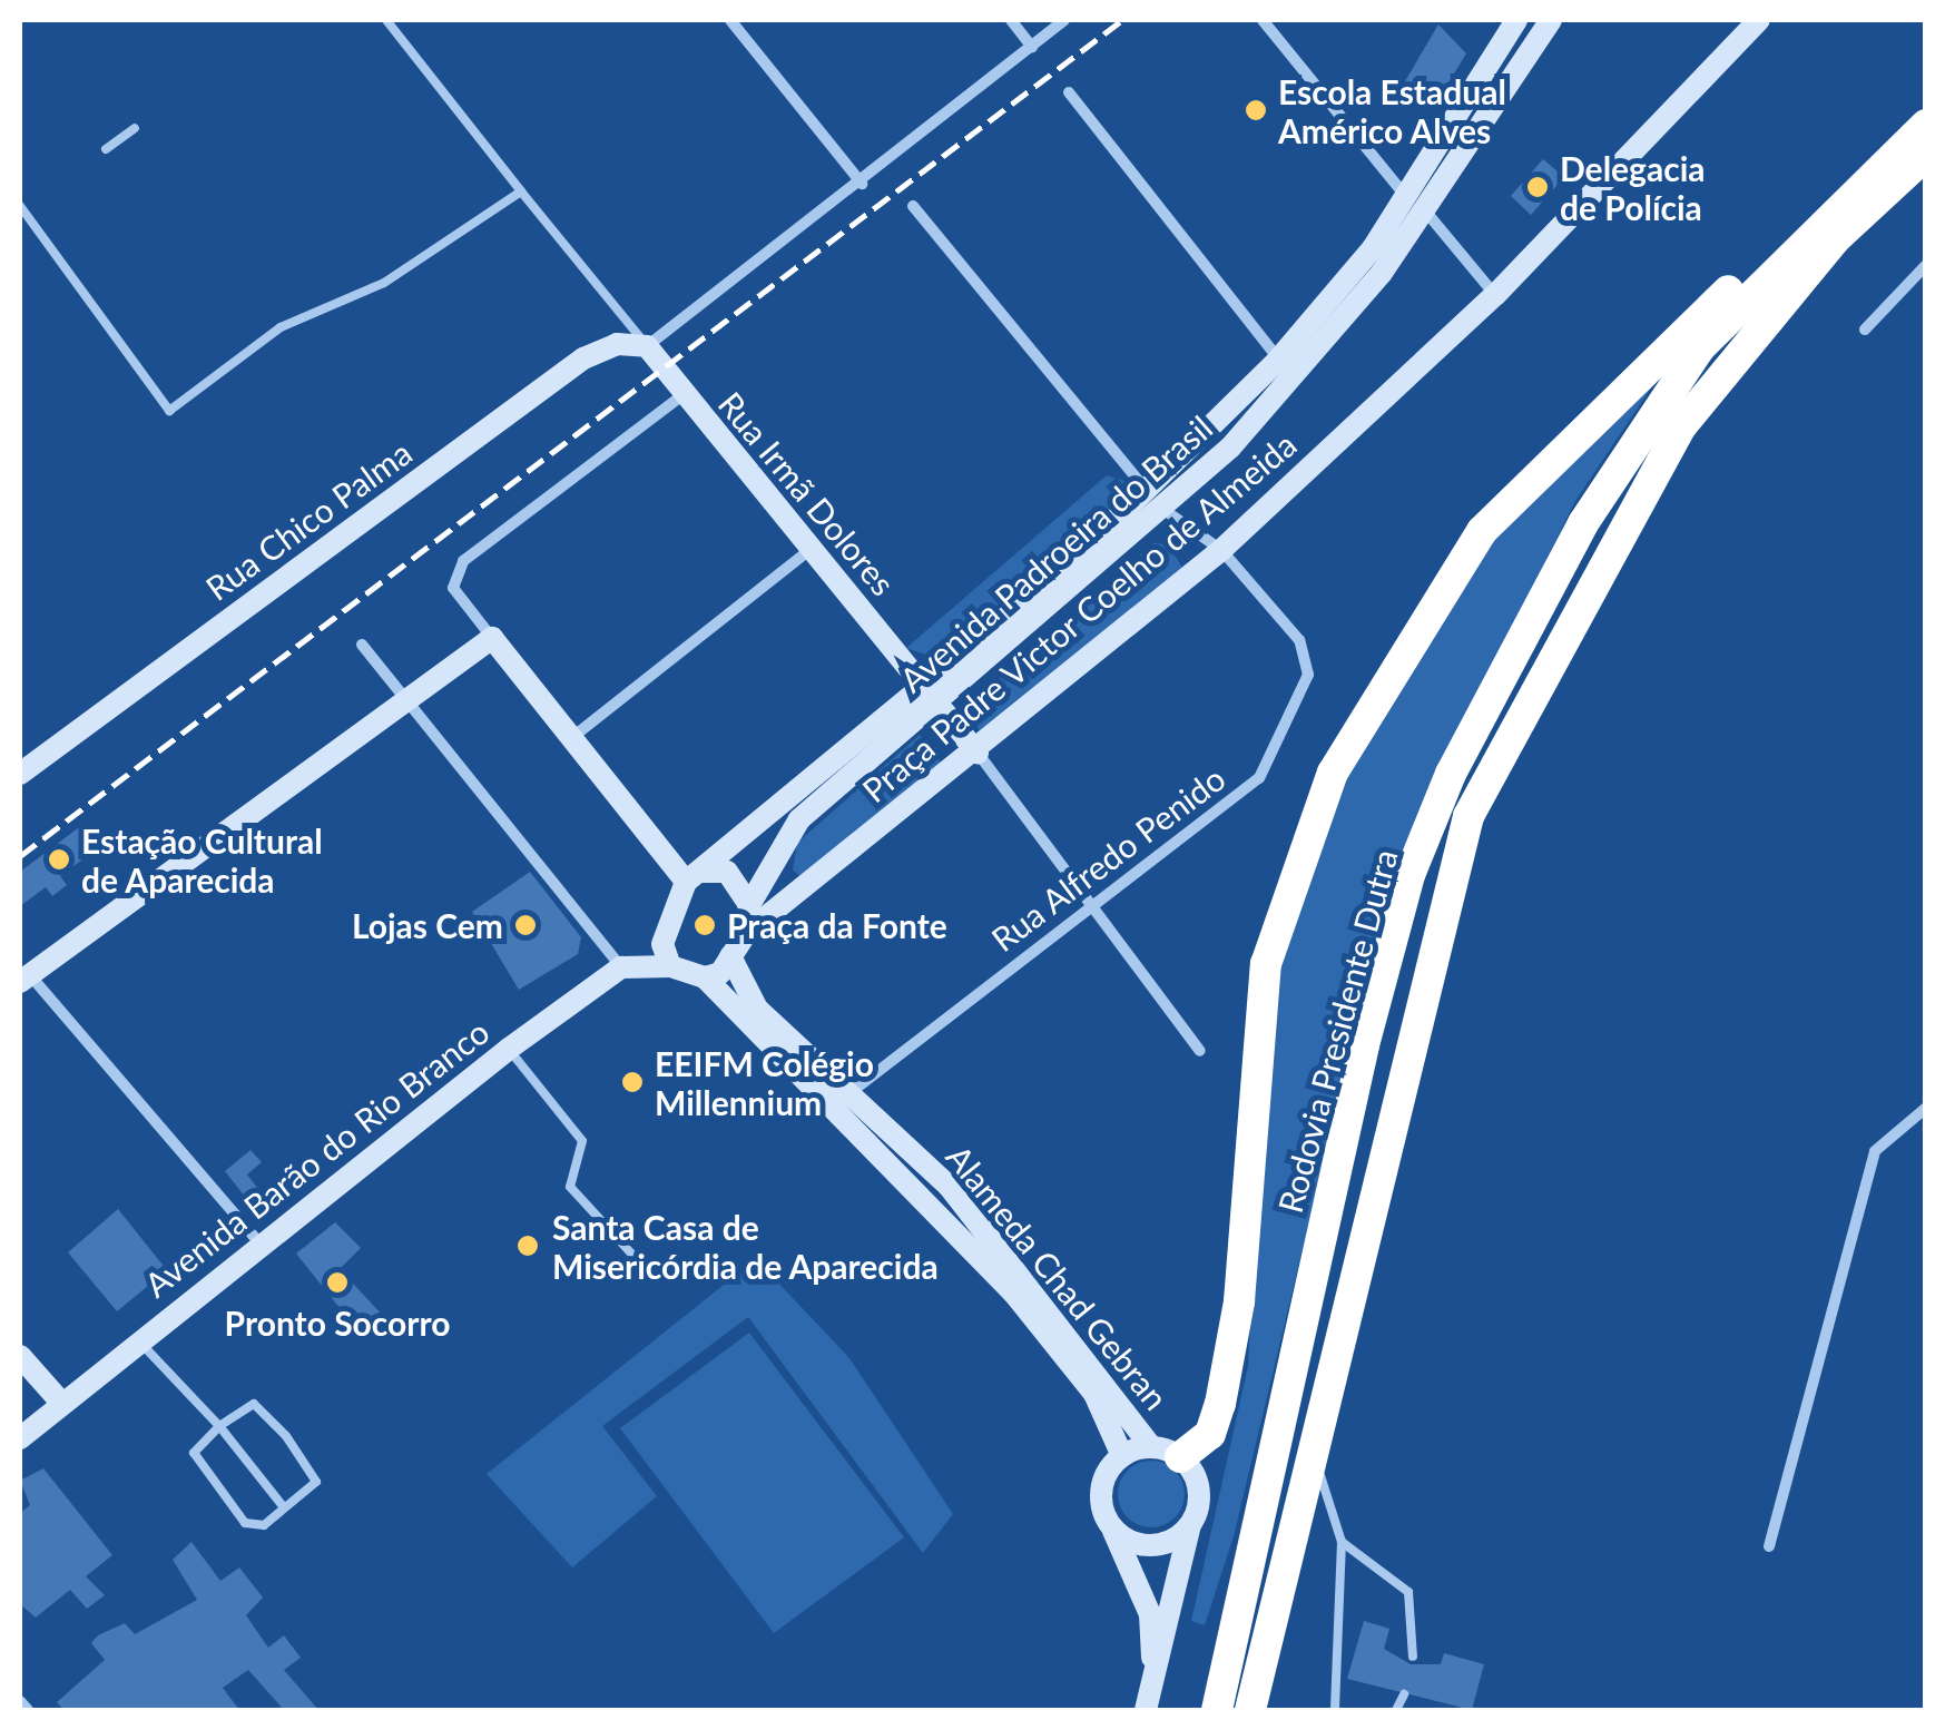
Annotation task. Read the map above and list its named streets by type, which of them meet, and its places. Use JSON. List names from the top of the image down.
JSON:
{
  "streets": {
    "highway": ["Rodovia Presidente Dutra"],
    "main road": [
      "Rua Irmã Dolores",
      "Rua Chico Palma",
      "Avenida Padroeira do Brasil",
      "Praça Padre Victor Coelho de Almeida",
      "Avenida Barão do Rio Branco",
      "Alameda Chad Gebran"
    ],
    "street": ["Rua Alfredo Penido"]
  },
  "crossings": [
    ["Rua Irmã Dolores", "Rua Chico Palma"],
    ["Rua Irmã Dolores", "Avenida Padroeira do Brasil"],
    ["Rua Irmã Dolores", "Praça Padre Victor Coelho de Almeida"],
    ["Avenida Padroeira do Brasil", "Praça Padre Victor Coelho de Almeida"],
    ["Avenida Padroeira do Brasil", "Rua Alfredo Penido"],
    ["Avenida Padroeira do Brasil", "Alameda Chad Gebran"],
    ["Praça Padre Victor Coelho de Almeida", "Rua Alfredo Penido"],
    ["Praça Padre Victor Coelho de Almeida", "Alameda Chad Gebran"],
    ["Rua Alfredo Penido", "Alameda Chad Gebran"]
  ],
  "places": [
    "Escola Estadual Américo Alves",
    "Delegacia de Polícia",
    "Estação Cultural de Aparecida",
    "Lojas Cem",
    "Praça da Fonte",
    "EEIFM Colégio Millennium",
    "Santa Casa de Misericórdia de Aparecida",
    "Pronto Socorro"
  ]
}
